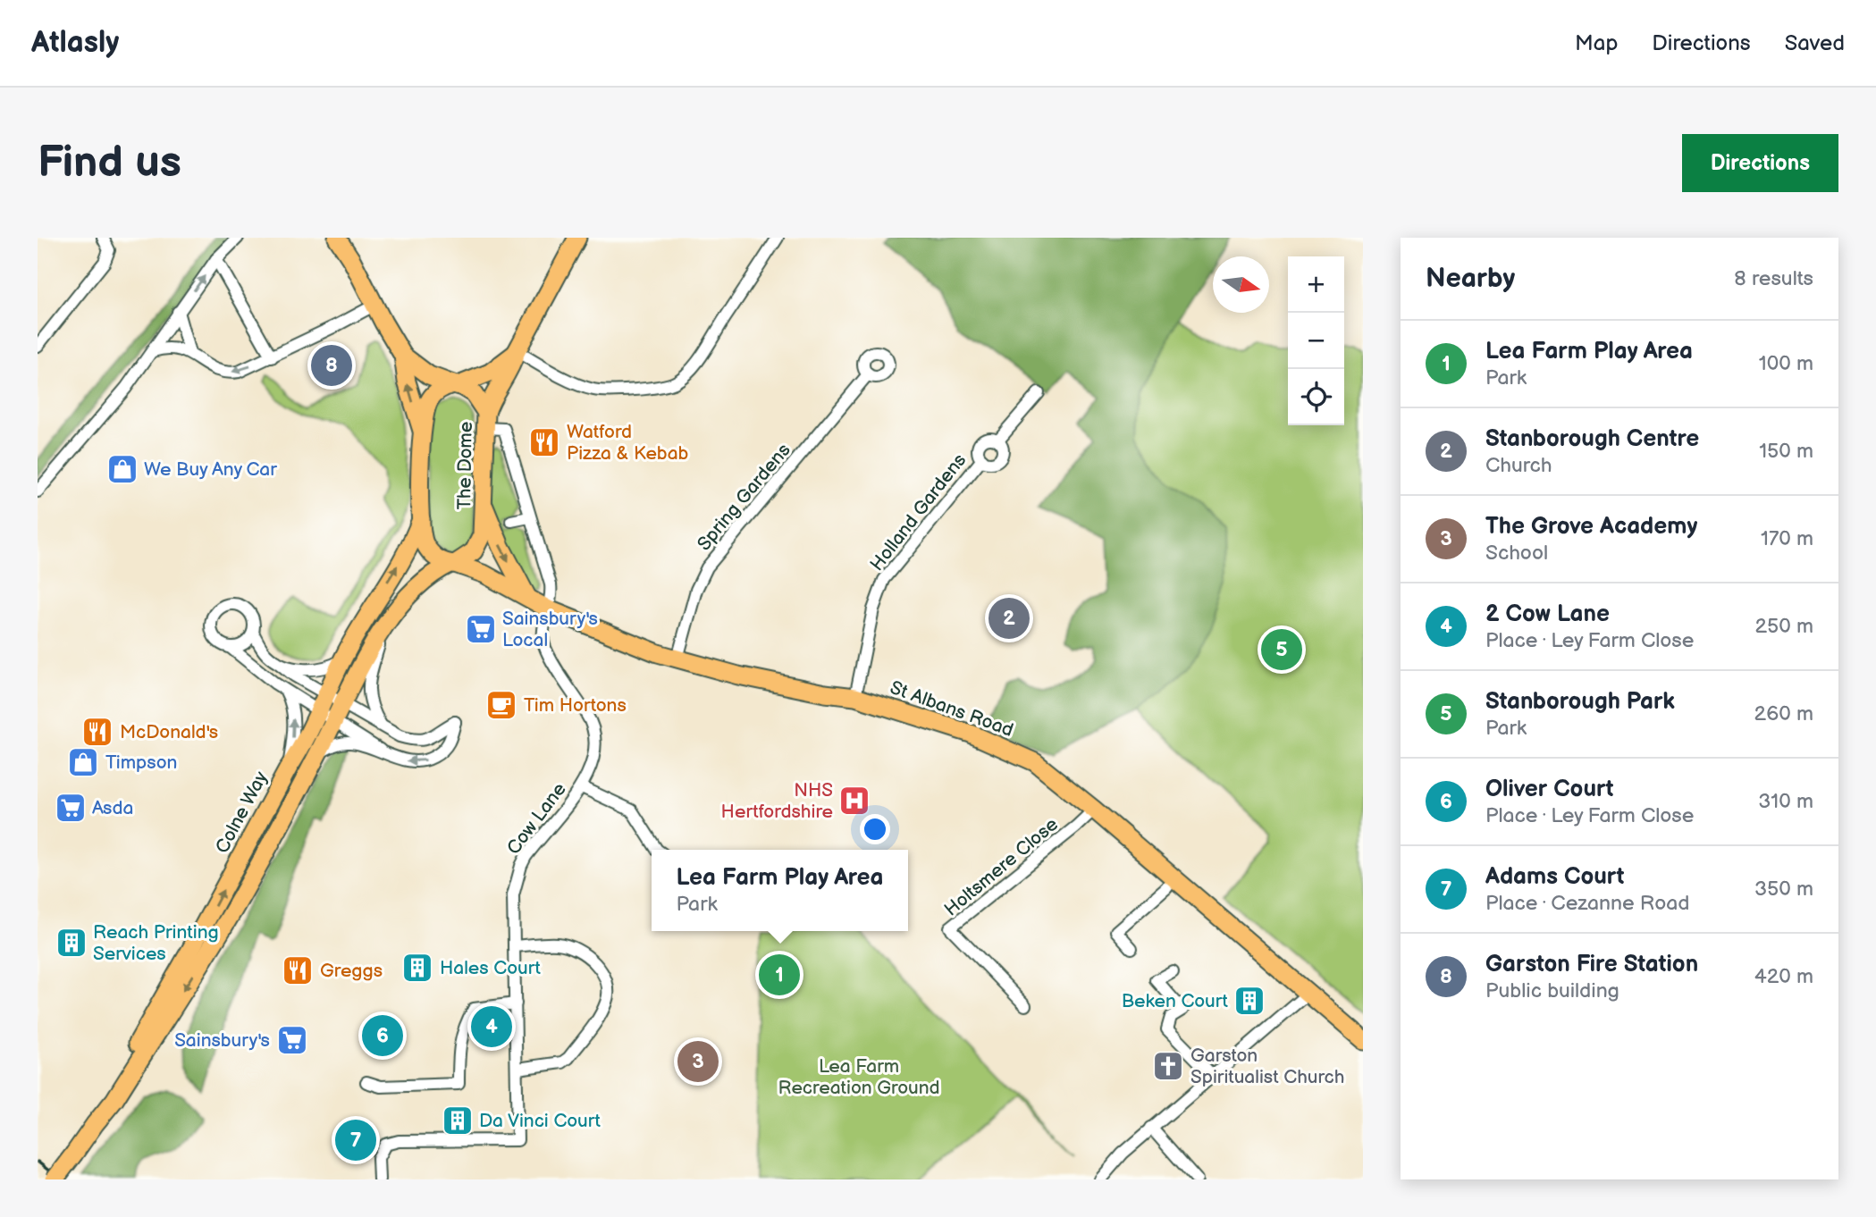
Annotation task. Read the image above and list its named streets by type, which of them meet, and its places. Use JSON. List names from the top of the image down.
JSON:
{
  "streets": {
    "main road": ["The Dome", "St Albans Road", "Colne Way"],
    "street": [
      "Spring Gardens",
      "Holland Gardens",
      "Cow Lane",
      "Holtsmere Close"
    ]
  },
  "crossings": [
    ["The Dome", "St Albans Road"],
    ["The Dome", "Colne Way"],
    ["Spring Gardens", "St Albans Road"],
    ["Holland Gardens", "St Albans Road"],
    ["St Albans Road", "Colne Way"],
    ["St Albans Road", "Cow Lane"],
    ["St Albans Road", "Holtsmere Close"]
  ],
  "parks": ["Lea Farm Recreation Ground"],
  "places": {
    "restaurant": ["Watford Pizza & Kebab", "McDonald's", "Greggs"],
    "shop": ["We Buy Any Car", "Timpson"],
    "supermarket": ["Sainsbury's Local", "Asda", "Sainsbury's"],
    "cafe": ["Tim Hortons"],
    "hospital": ["NHS Hertfordshire"],
    "building": [
      "Reach Printing Services",
      "Hales Court",
      "Beken Court",
      "Da Vinci Court"
    ],
    "church": ["Garston Spiritualist Church"]
  },
  "north": "right",
  "page": {
    "header": "Atlasly",
    "nav": ["Map", "Directions", "Saved"],
    "buttons": "Directions",
    "title": "Find us",
    "heading": ["Nearby", "8 results"],
    "map_buttons": ["+", "−"],
    "list": [
      {
        "mark": "1",
        "name": "Lea Farm Play Area",
        "note": "Park",
        "value": "100 m"
      },
      {
        "mark": "2",
        "name": "Stanborough Centre",
        "note": "Church",
        "value": "150 m"
      },
      {
        "mark": "3",
        "name": "The Grove Academy",
        "note": "School",
        "value": "170 m"
      },
      {
        "mark": "4",
        "name": "2 Cow Lane",
        "note": "Place · Ley Farm Close",
        "value": "250 m"
      },
      {
        "mark": "5",
        "name": "Stanborough Park",
        "note": "Park",
        "value": "260 m"
      },
      {
        "mark": "6",
        "name": "Oliver Court",
        "note": "Place · Ley Farm Close",
        "value": "310 m"
      },
      {
        "mark": "7",
        "name": "Adams Court",
        "note": "Place · Cezanne Road",
        "value": "350 m"
      },
      {
        "mark": "8",
        "name": "Garston Fire Station",
        "note": "Public building",
        "value": "420 m"
      }
    ],
    "pins": [
      "8",
      "2",
      "5",
      "1",
      "4",
      "6",
      "3",
      "7"
    ],
    "popup": ["Lea Farm Play Area", "Park"]
  }
}
